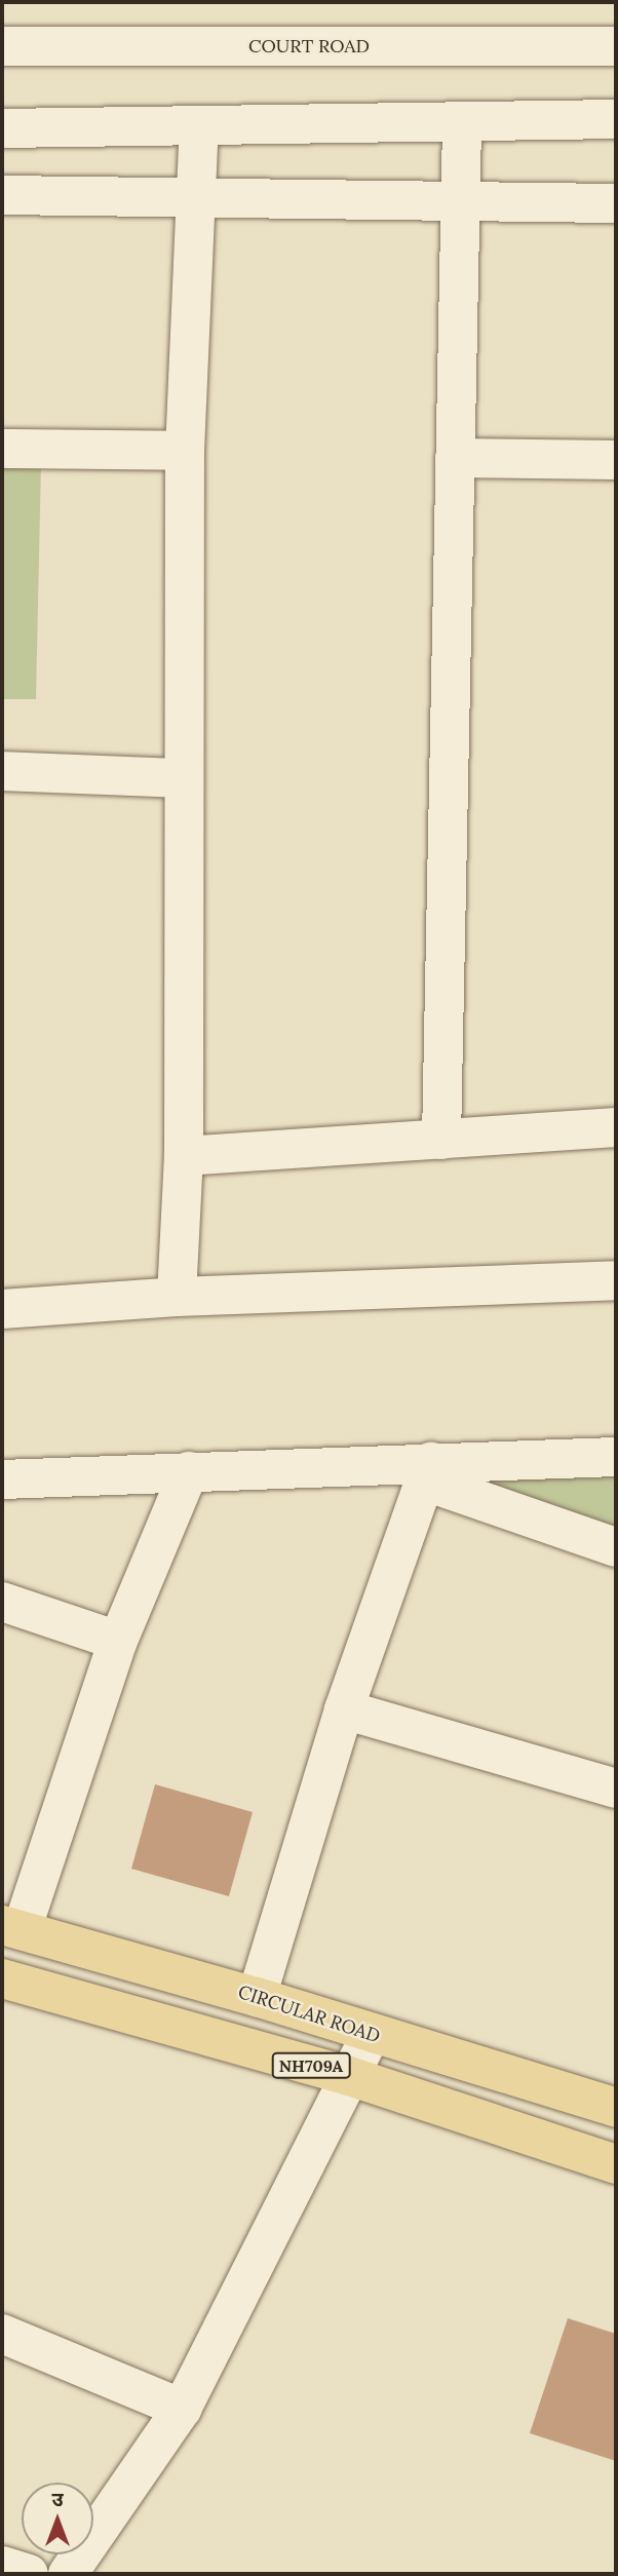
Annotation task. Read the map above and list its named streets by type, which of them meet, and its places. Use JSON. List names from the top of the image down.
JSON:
{
  "streets": {
    "main road": ["CIRCULAR ROAD", "NH709A"],
    "street": ["COURT ROAD"]
  },
  "north": "top"
}
